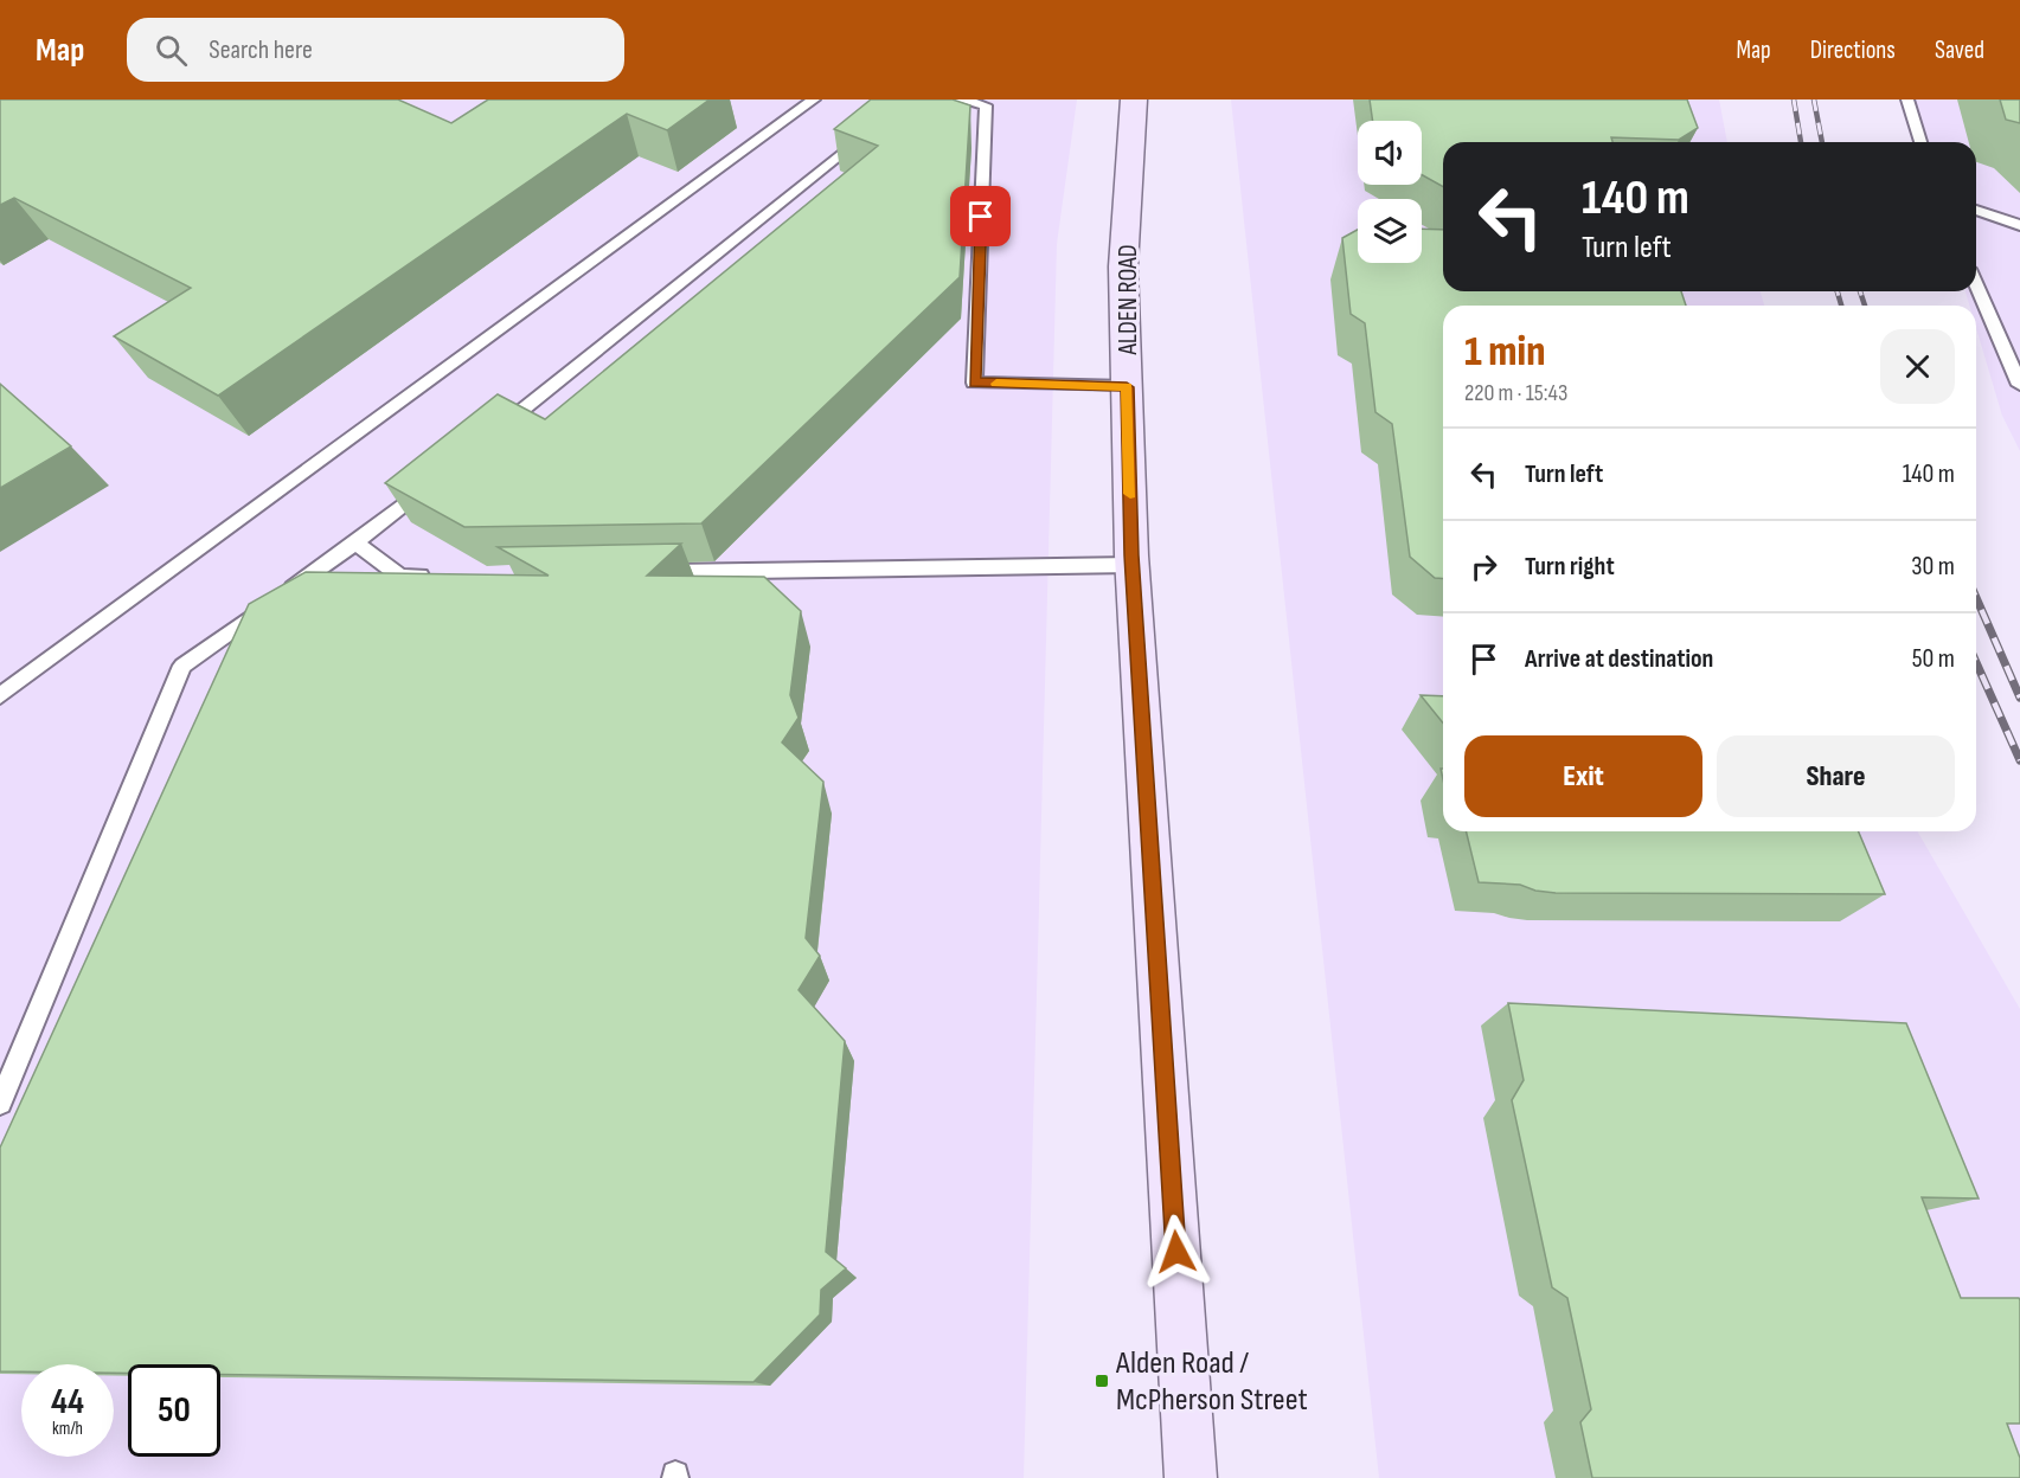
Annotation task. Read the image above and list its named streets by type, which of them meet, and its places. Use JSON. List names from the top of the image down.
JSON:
{
  "streets": {
    "main road": ["ALDEN ROAD"]
  },
  "places": {
    "transit": ["Alden Road / McPherson Street"]
  },
  "page": {
    "header": "Map",
    "search": "Search here",
    "nav": ["Map", "Directions", "Saved"],
    "turn": ["140 m", "Turn left"],
    "heading": ["1 min", "220 m · 15:43"],
    "list": [
      {
        "name": "Turn left",
        "value": "140 m"
      },
      {
        "name": "Turn right",
        "value": "30 m"
      },
      {
        "name": "Arrive at destination",
        "value": "50 m"
      }
    ],
    "buttons": ["Exit", "Share"],
    "speed": "44 km/h",
    "limit": "50"
  }
}
